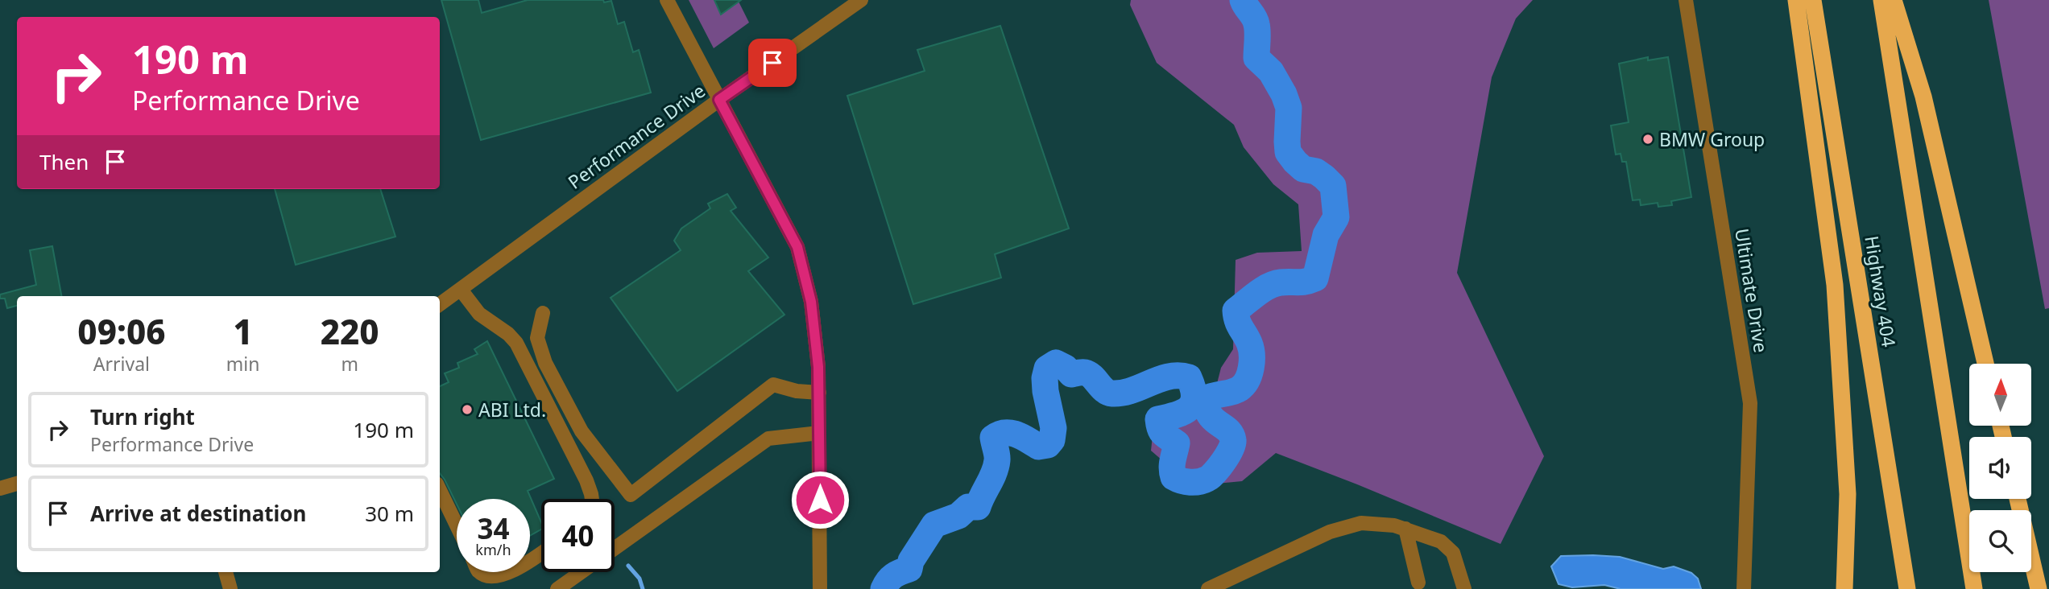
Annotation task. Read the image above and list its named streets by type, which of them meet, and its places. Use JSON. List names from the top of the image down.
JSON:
{
  "streets": {
    "highway": ["Highway 404"],
    "street": ["Performance Drive", "Ultimate Drive"]
  },
  "places": ["BMW Group", "ABI Ltd."],
  "north": "top",
  "page": {
    "turn": ["190 m", "Performance Drive"],
    "then": "Then",
    "eta": [
      "09:06",
      "Arrival",
      "1",
      "min",
      "220",
      "m"
    ],
    "list": [
      {
        "name": "Turn right",
        "note": "Performance Drive",
        "value": "190 m"
      },
      {
        "name": "Arrive at destination",
        "value": "30 m"
      }
    ],
    "speed": "34 km/h",
    "limit": "40"
  }
}
